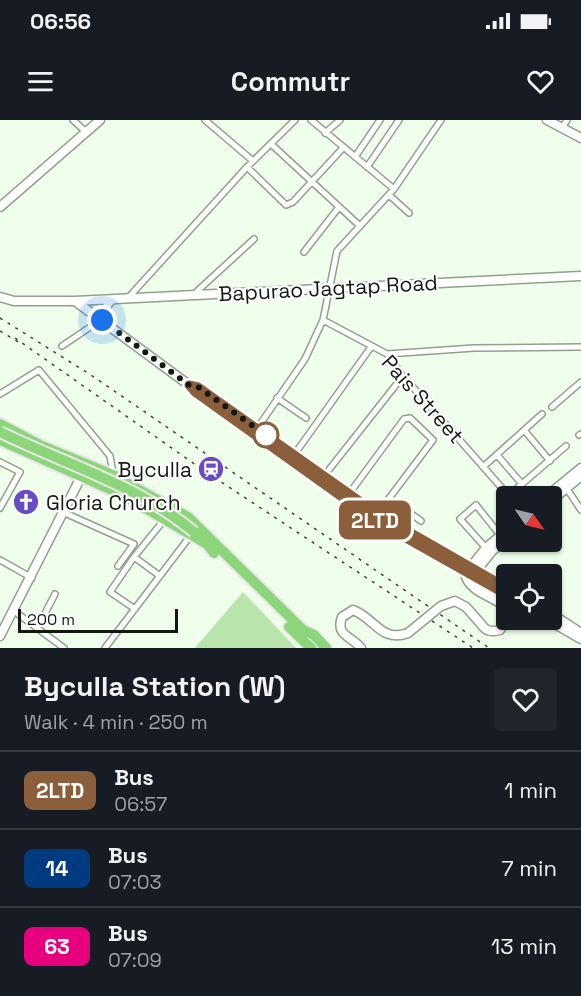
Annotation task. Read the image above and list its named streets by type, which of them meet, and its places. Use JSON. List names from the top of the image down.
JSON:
{
  "streets": {
    "street": ["Bapurao Jagtap Road", "Pais Street"]
  },
  "places": {
    "station": ["Byculla"],
    "church": ["Gloria Church"]
  },
  "lines": ["bus line 2LTD"],
  "scale_bar": "200 m",
  "north": "bottom right",
  "page": {
    "status": "06:56",
    "header": "Commutr",
    "on_map": "2LTD",
    "scale": "200 m",
    "heading": ["Byculla Station (W)", "Walk · 4 min · 250 m"],
    "list": [
      {
        "mark": "2LTD",
        "name": "Bus",
        "note": "06:57",
        "value": "1 min"
      },
      {
        "mark": "14",
        "name": "Bus",
        "note": "07:03",
        "value": "7 min"
      },
      {
        "mark": "63",
        "name": "Bus",
        "note": "07:09",
        "value": "13 min"
      }
    ]
  }
}
